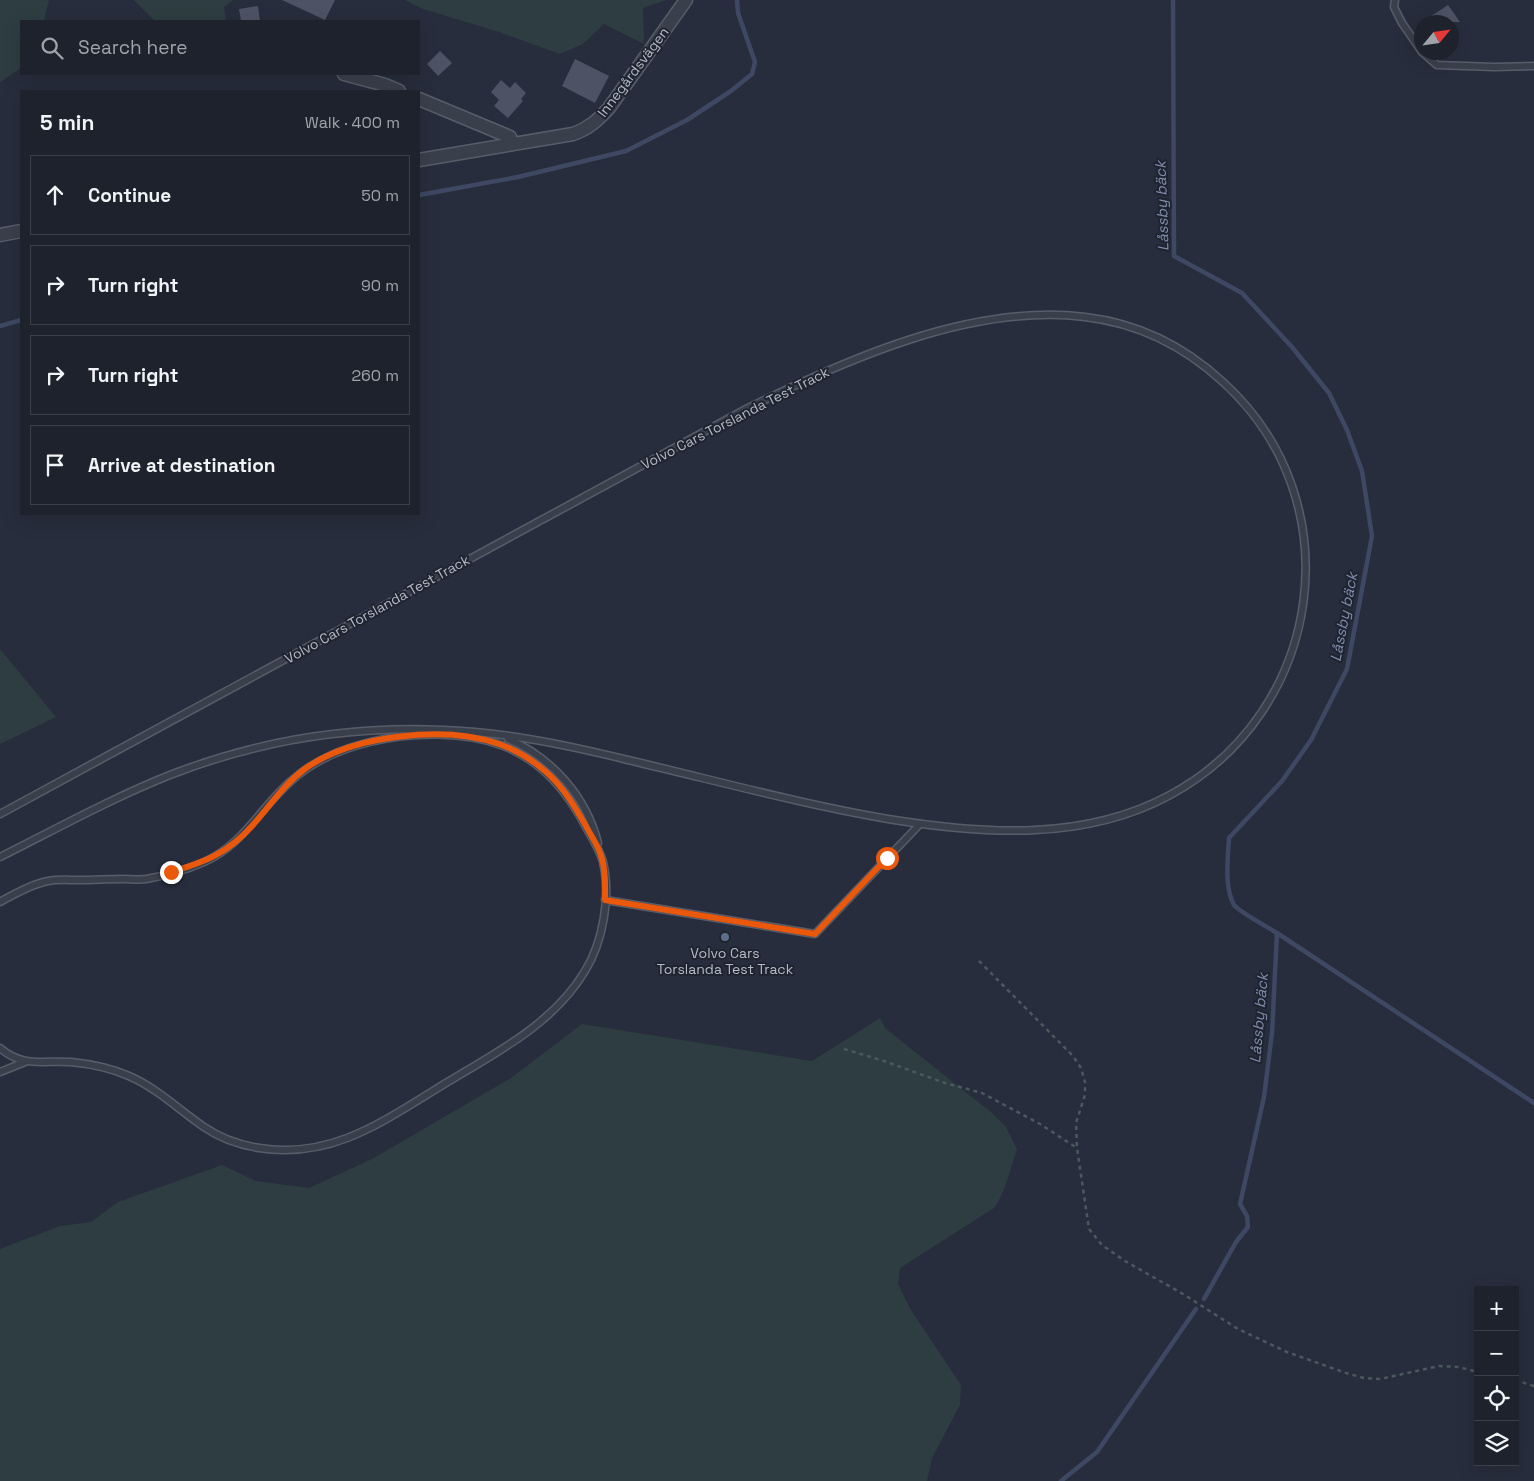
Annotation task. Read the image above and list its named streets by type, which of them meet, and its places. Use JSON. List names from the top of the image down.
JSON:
{
  "streets": {
    "street": ["Innegårdsvägen"],
    "lane": ["Volvo Cars Torslanda Test Track"]
  },
  "water": ["Låssby bäck"],
  "places": ["Volvo Cars Torslanda Test Track"],
  "north": "top right",
  "page": {
    "search": "Search here",
    "heading": ["5 min", "Walk · 400 m"],
    "list": [
      ["Continue", "50 m"],
      ["Turn right", "90 m"],
      ["Turn right", "260 m"],
      "Arrive at destination"
    ],
    "map_buttons": ["+", "−"]
  }
}
